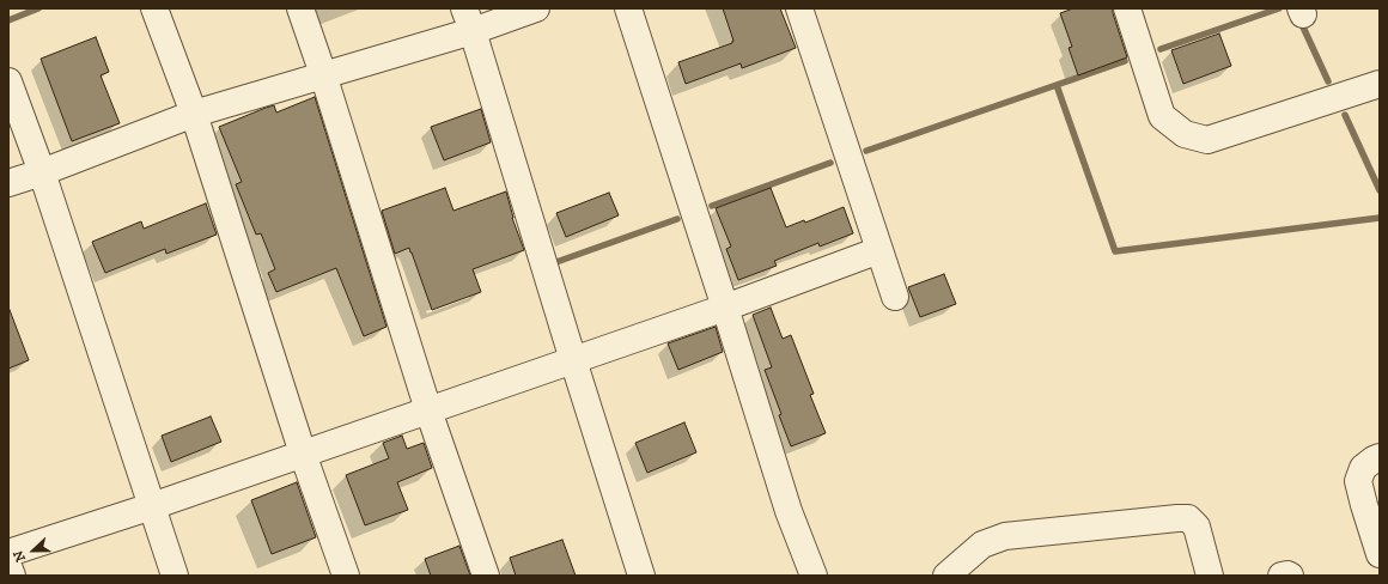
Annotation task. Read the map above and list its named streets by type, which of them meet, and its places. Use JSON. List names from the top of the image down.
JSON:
{
  "north": "left"
}
